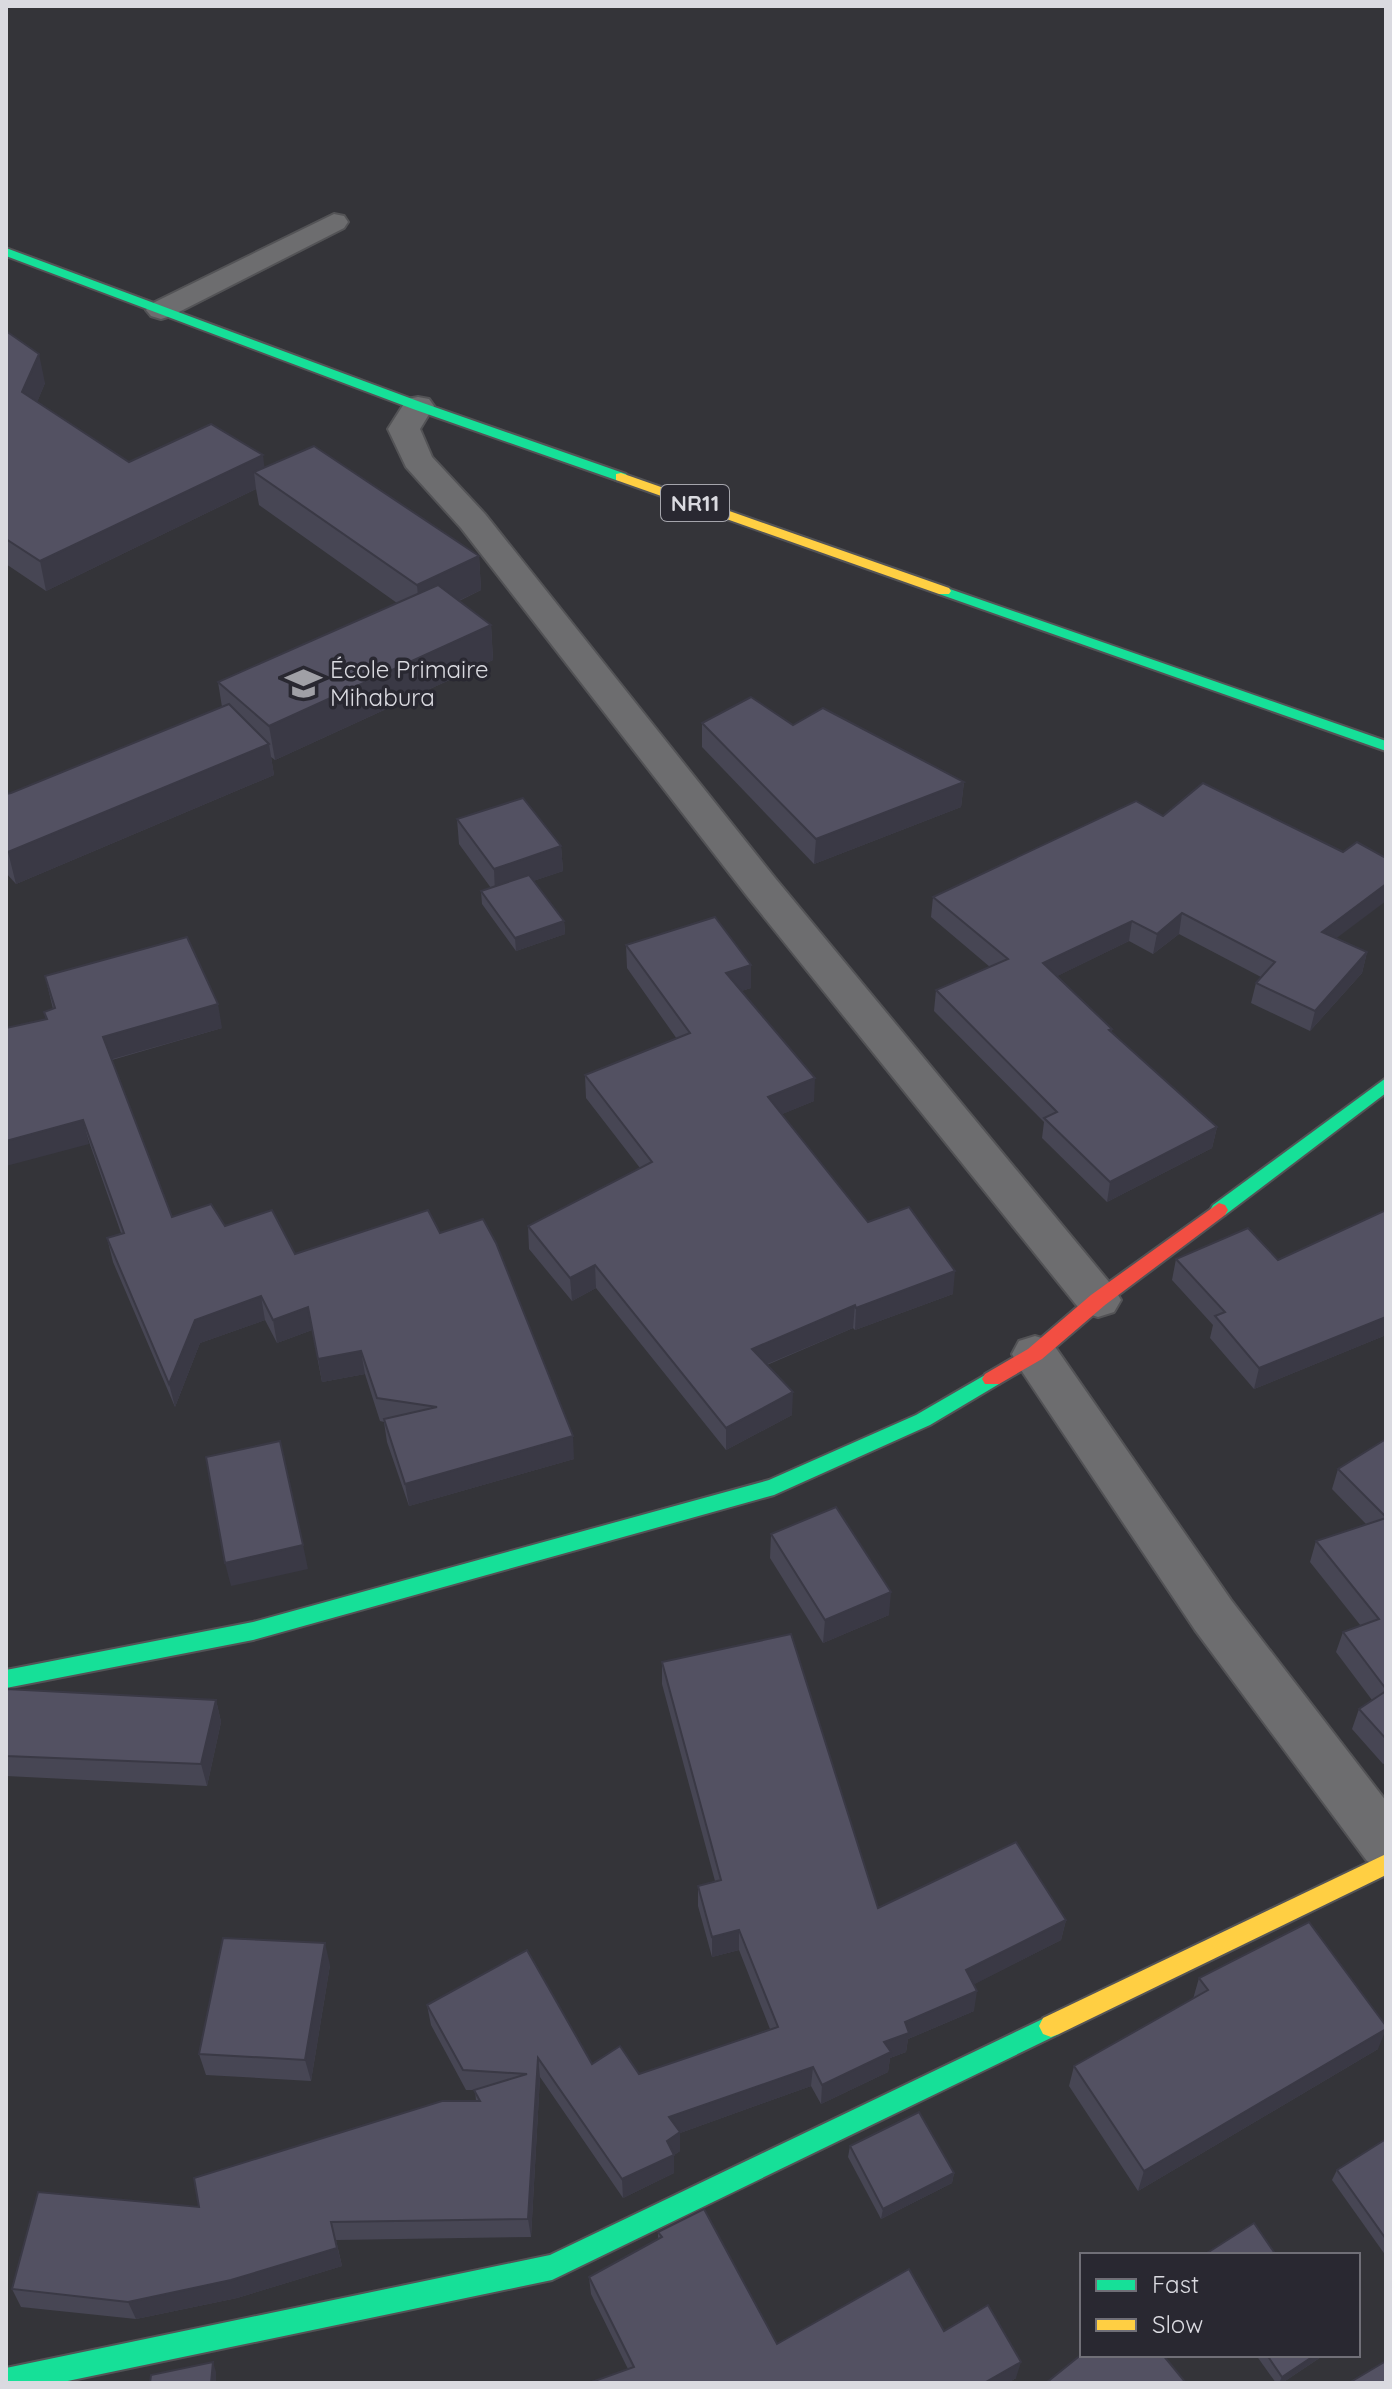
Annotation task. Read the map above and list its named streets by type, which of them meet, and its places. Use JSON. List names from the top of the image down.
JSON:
{
  "streets": {
    "main road": ["NR11"]
  },
  "places": {
    "school or university": ["École Primaire Mihabura"]
  },
  "legend": ["Fast", "Slow"]
}
